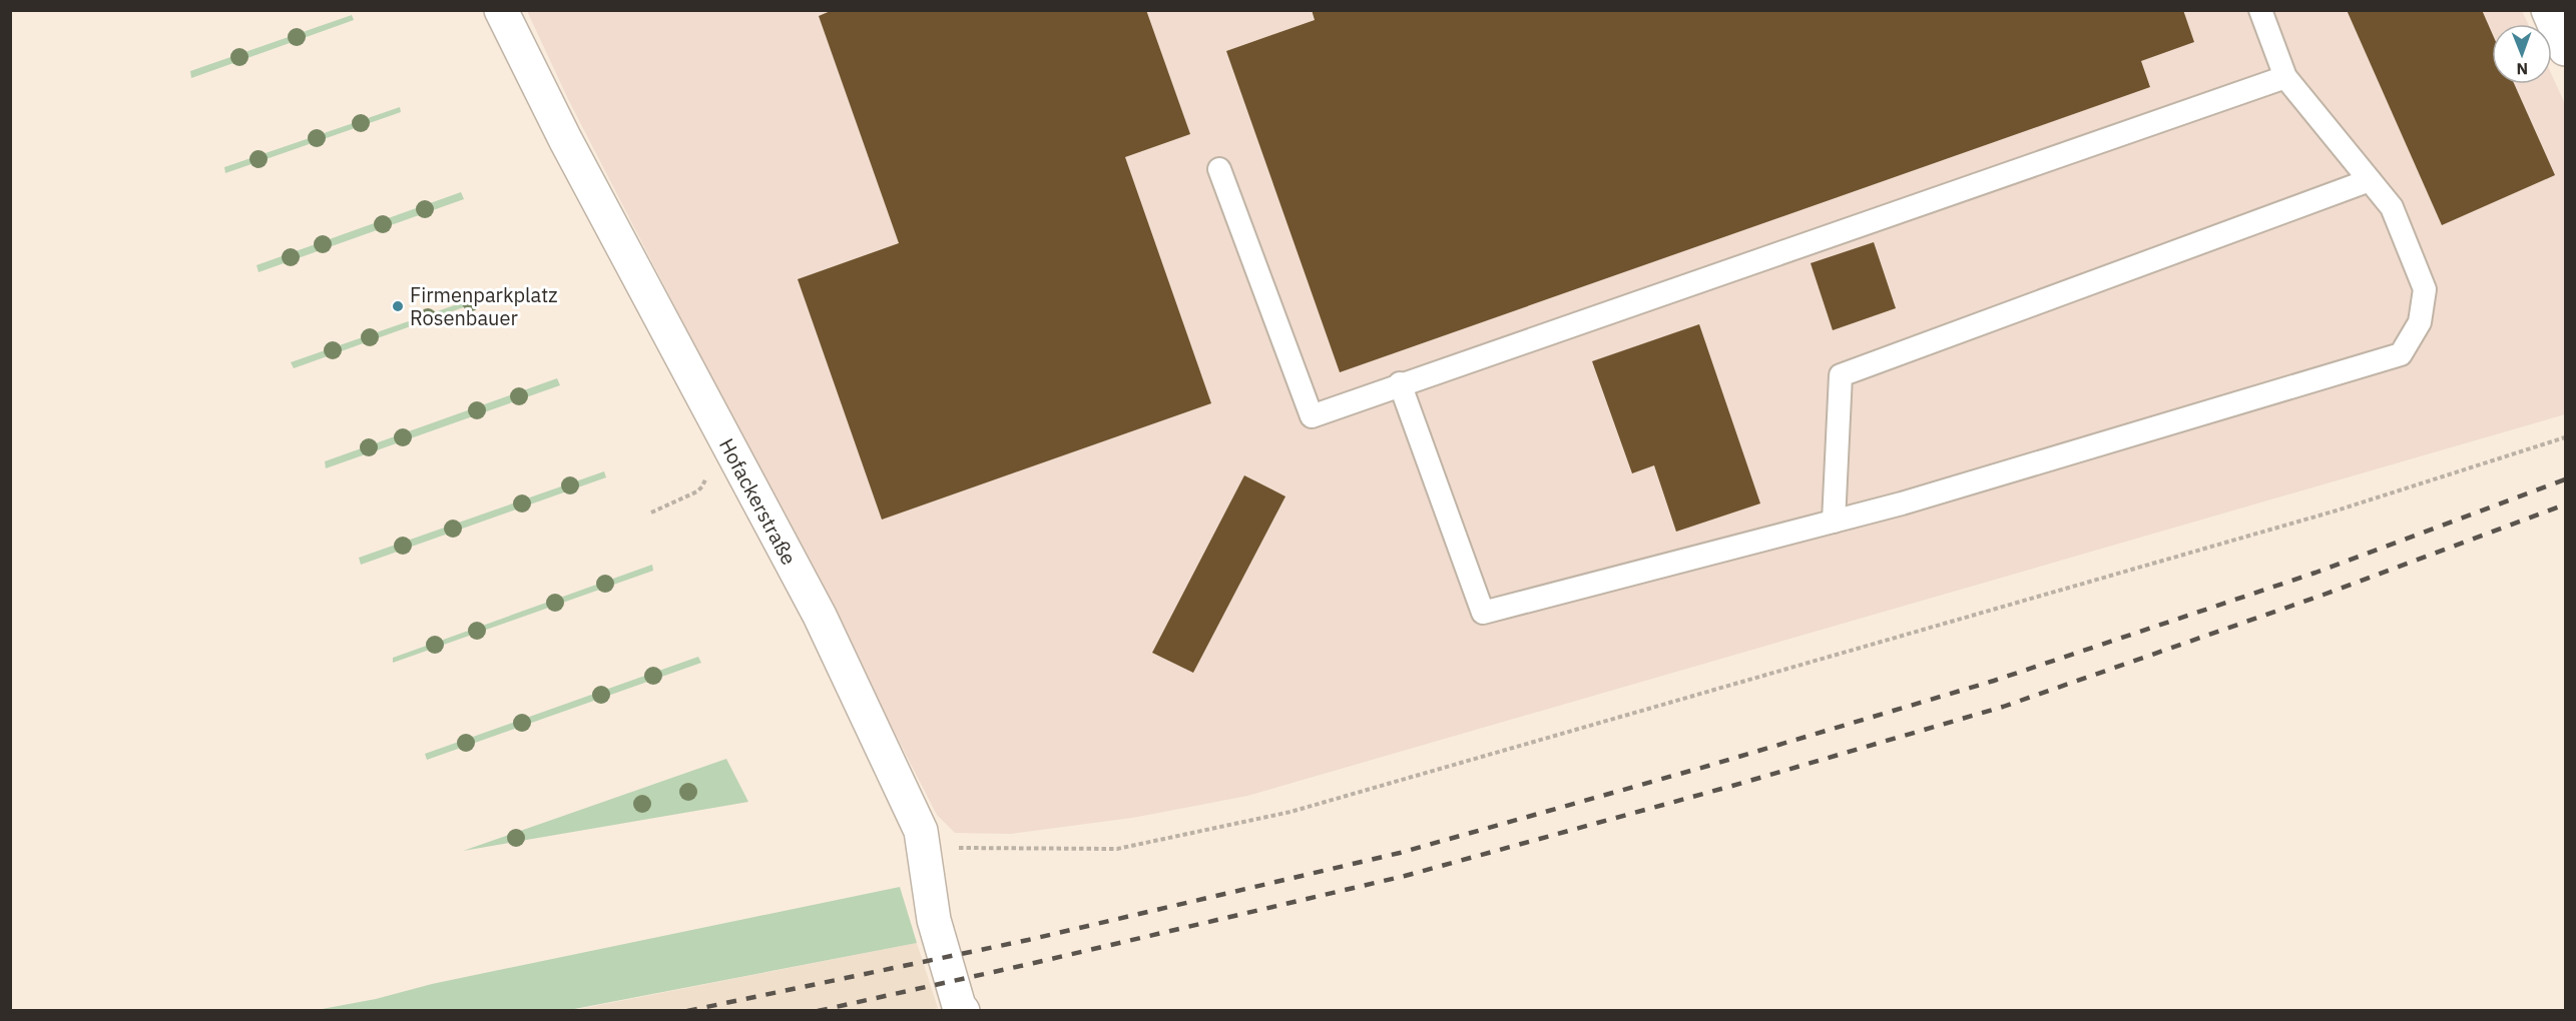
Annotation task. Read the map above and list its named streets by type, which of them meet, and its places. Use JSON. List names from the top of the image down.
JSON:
{
  "streets": {
    "street": ["Hofackerstraße"]
  },
  "places": ["Firmenparkplatz Rosenbauer"],
  "north": "bottom"
}
